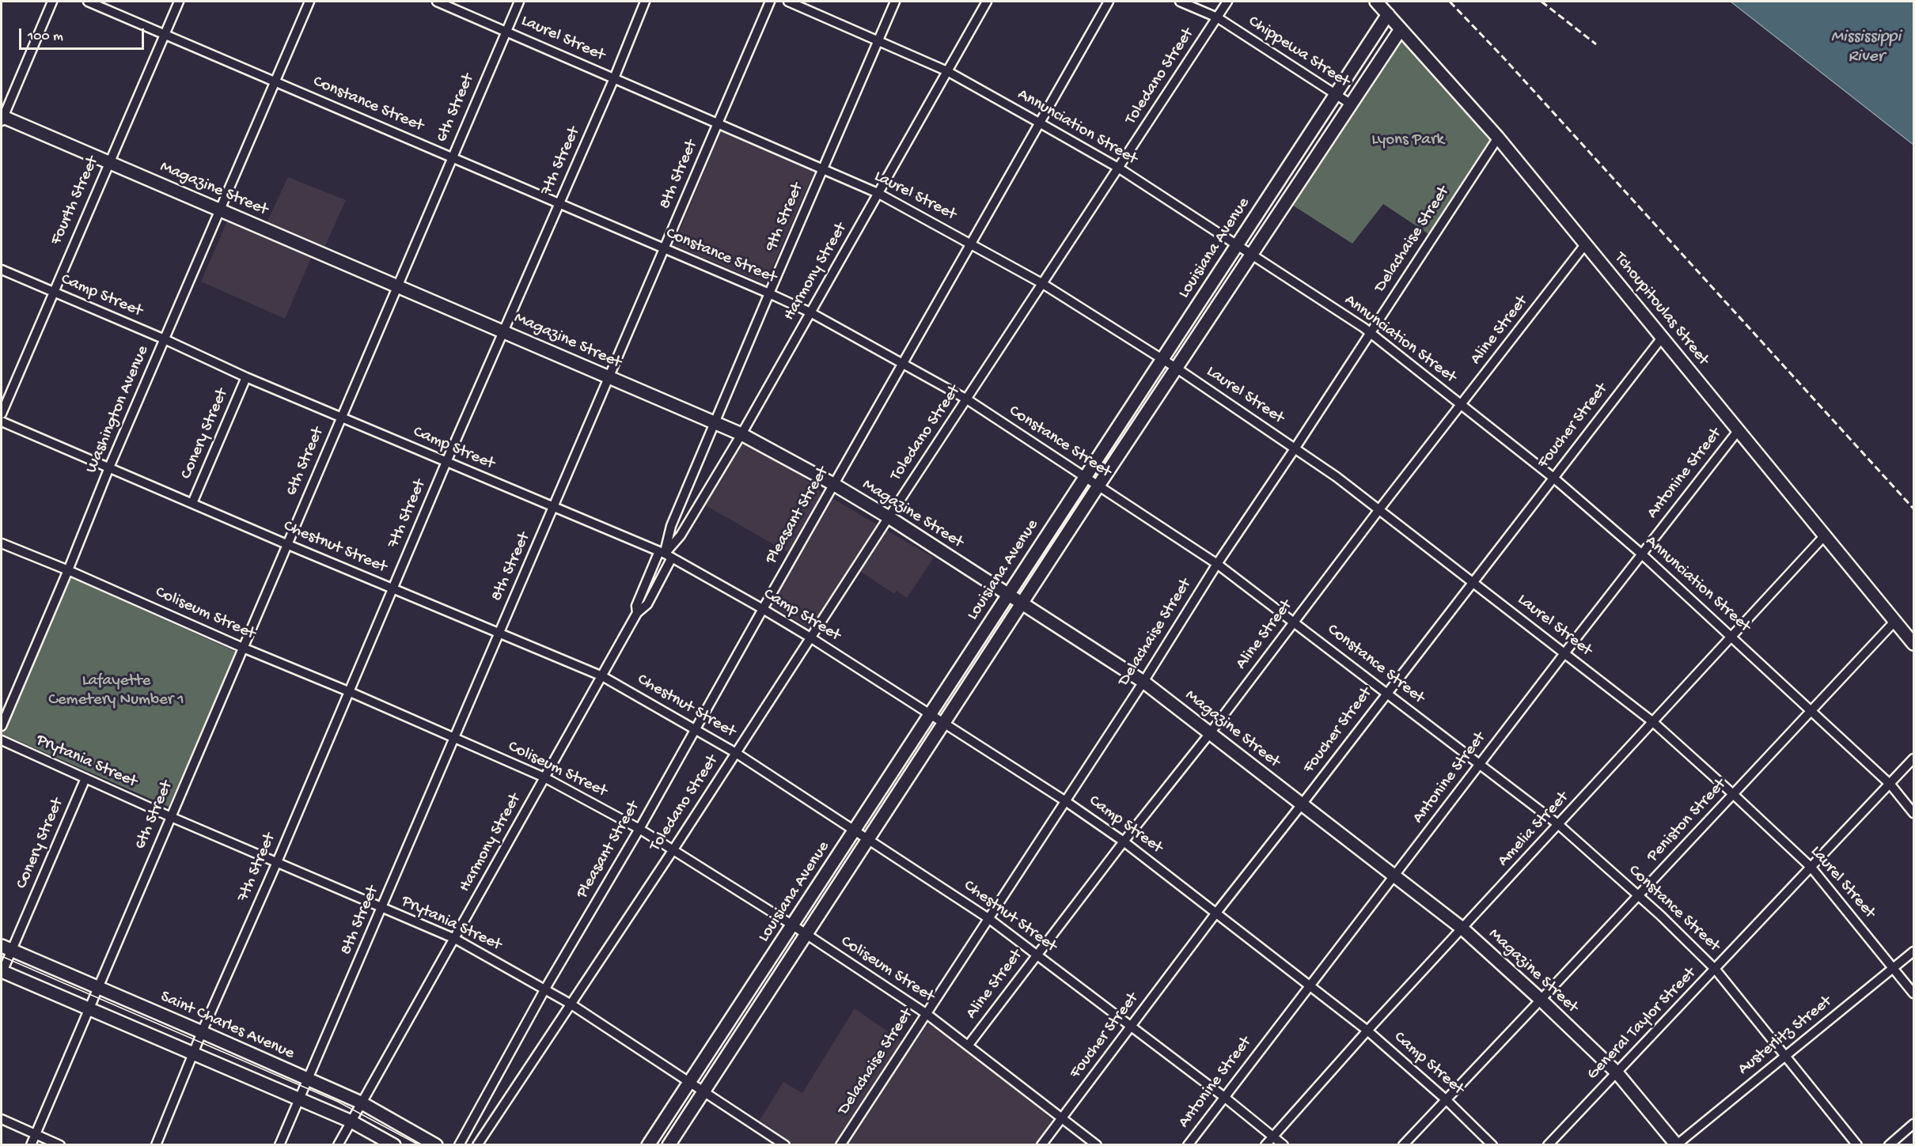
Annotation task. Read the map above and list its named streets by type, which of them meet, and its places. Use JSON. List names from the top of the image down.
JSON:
{
  "streets": {
    "street": [
      "Laurel Street",
      "Chippewa Street",
      "Toledano Street",
      "Constance Street",
      "6th Street",
      "Annunciation Street",
      "7th Street",
      "8th Street",
      "Magazine Street",
      "Fourth Street",
      "9th Street",
      "Delachaise Street",
      "Louisiana Avenue",
      "Harmony Street",
      "Camp Street",
      "Tchoupitoulas Street",
      "Aline Street",
      "Washington Avenue",
      "Foucher Street",
      "Conery Street",
      "Antonine Street",
      "Pleasant Street",
      "Chestnut Street",
      "Coliseum Street",
      "Prytania Street",
      "Peniston Street",
      "Amelia Street",
      "General Taylor Street",
      "Saint Charles Avenue",
      "Austerlitz Street"
    ]
  },
  "crossings": [
    ["Laurel Street", "Toledano Street"],
    ["Laurel Street", "6th Street"],
    ["Laurel Street", "7th Street"],
    ["Laurel Street", "8th Street"],
    ["Laurel Street", "9th Street"],
    ["Laurel Street", "Delachaise Street"],
    ["Laurel Street", "Louisiana Avenue"],
    ["Laurel Street", "Harmony Street"],
    ["Laurel Street", "Aline Street"],
    ["Laurel Street", "Foucher Street"],
    ["Laurel Street", "Antonine Street"],
    ["Laurel Street", "Pleasant Street"],
    ["Laurel Street", "Peniston Street"],
    ["Laurel Street", "Amelia Street"],
    ["Laurel Street", "General Taylor Street"],
    ["Laurel Street", "Austerlitz Street"],
    ["Chippewa Street", "Toledano Street"],
    ["Chippewa Street", "Louisiana Avenue"],
    ["Toledano Street", "Constance Street"],
    ["Toledano Street", "Annunciation Street"],
    ["Toledano Street", "Magazine Street"],
    ["Toledano Street", "Camp Street"],
    ["Toledano Street", "Chestnut Street"],
    ["Toledano Street", "Coliseum Street"],
    ["Toledano Street", "Prytania Street"],
    ["Constance Street", "6th Street"],
    ["Constance Street", "7th Street"],
    ["Constance Street", "8th Street"],
    ["Constance Street", "Fourth Street"],
    ["Constance Street", "9th Street"],
    ["Constance Street", "Delachaise Street"],
    ["Constance Street", "Louisiana Avenue"],
    ["Constance Street", "Harmony Street"],
    ["Constance Street", "Aline Street"],
    ["Constance Street", "Washington Avenue"],
    ["Constance Street", "Foucher Street"],
    ["Constance Street", "Antonine Street"],
    ["Constance Street", "Pleasant Street"],
    ["Constance Street", "Peniston Street"],
    ["Constance Street", "Amelia Street"],
    ["Constance Street", "General Taylor Street"],
    ["Constance Street", "Austerlitz Street"],
    ["6th Street", "Magazine Street"],
    ["6th Street", "Camp Street"],
    ["6th Street", "Chestnut Street"],
    ["6th Street", "Coliseum Street"],
    ["6th Street", "Prytania Street"],
    ["6th Street", "Saint Charles Avenue"],
    ["Annunciation Street", "9th Street"],
    ["Annunciation Street", "Delachaise Street"],
    ["Annunciation Street", "Louisiana Avenue"],
    ["Annunciation Street", "Harmony Street"],
    ["Annunciation Street", "Aline Street"],
    ["Annunciation Street", "Foucher Street"],
    ["Annunciation Street", "Antonine Street"],
    ["Annunciation Street", "Pleasant Street"],
    ["Annunciation Street", "Peniston Street"],
    ["Annunciation Street", "Amelia Street"],
    ["Annunciation Street", "General Taylor Street"],
    ["7th Street", "Magazine Street"],
    ["7th Street", "Camp Street"],
    ["7th Street", "Chestnut Street"],
    ["7th Street", "Coliseum Street"],
    ["7th Street", "Prytania Street"],
    ["7th Street", "Saint Charles Avenue"],
    ["8th Street", "Magazine Street"],
    ["8th Street", "Camp Street"],
    ["8th Street", "Chestnut Street"],
    ["8th Street", "Coliseum Street"],
    ["8th Street", "Prytania Street"],
    ["8th Street", "Saint Charles Avenue"],
    ["Magazine Street", "Fourth Street"],
    ["Magazine Street", "9th Street"],
    ["Magazine Street", "Delachaise Street"],
    ["Magazine Street", "Louisiana Avenue"],
    ["Magazine Street", "Harmony Street"],
    ["Magazine Street", "Aline Street"],
    ["Magazine Street", "Washington Avenue"],
    ["Magazine Street", "Foucher Street"],
    ["Magazine Street", "Antonine Street"],
    ["Magazine Street", "Pleasant Street"],
    ["Magazine Street", "Peniston Street"],
    ["Magazine Street", "Amelia Street"],
    ["Magazine Street", "General Taylor Street"],
    ["Magazine Street", "Austerlitz Street"],
    ["Fourth Street", "Camp Street"],
    ["9th Street", "Harmony Street"],
    ["9th Street", "Camp Street"],
    ["Delachaise Street", "Camp Street"],
    ["Delachaise Street", "Tchoupitoulas Street"],
    ["Delachaise Street", "Chestnut Street"],
    ["Delachaise Street", "Coliseum Street"],
    ["Louisiana Avenue", "Camp Street"],
    ["Louisiana Avenue", "Tchoupitoulas Street"],
    ["Louisiana Avenue", "Chestnut Street"],
    ["Louisiana Avenue", "Coliseum Street"],
    ["Louisiana Avenue", "Prytania Street"],
    ["Harmony Street", "Camp Street"],
    ["Harmony Street", "Chestnut Street"],
    ["Harmony Street", "Coliseum Street"],
    ["Harmony Street", "Prytania Street"],
    ["Harmony Street", "Saint Charles Avenue"],
    ["Camp Street", "Aline Street"],
    ["Camp Street", "Washington Avenue"],
    ["Camp Street", "Foucher Street"],
    ["Camp Street", "Conery Street"],
    ["Camp Street", "Antonine Street"],
    ["Camp Street", "Pleasant Street"],
    ["Camp Street", "Peniston Street"],
    ["Camp Street", "Amelia Street"],
    ["Tchoupitoulas Street", "Aline Street"],
    ["Tchoupitoulas Street", "Foucher Street"],
    ["Tchoupitoulas Street", "Antonine Street"],
    ["Tchoupitoulas Street", "Peniston Street"],
    ["Tchoupitoulas Street", "Amelia Street"],
    ["Aline Street", "Chestnut Street"],
    ["Aline Street", "Coliseum Street"],
    ["Washington Avenue", "Chestnut Street"],
    ["Washington Avenue", "Coliseum Street"],
    ["Foucher Street", "Chestnut Street"],
    ["Foucher Street", "Coliseum Street"],
    ["Conery Street", "Chestnut Street"],
    ["Conery Street", "Prytania Street"],
    ["Conery Street", "Saint Charles Avenue"],
    ["Antonine Street", "Chestnut Street"],
    ["Pleasant Street", "Chestnut Street"],
    ["Pleasant Street", "Coliseum Street"],
    ["Pleasant Street", "Prytania Street"],
    ["Chestnut Street", "Amelia Street"]
  ],
  "water": ["Mississippi River"],
  "parks": ["Lyons Park", "Lafayette Cemetery Number 1"],
  "scale_bar": "100 m"
}
